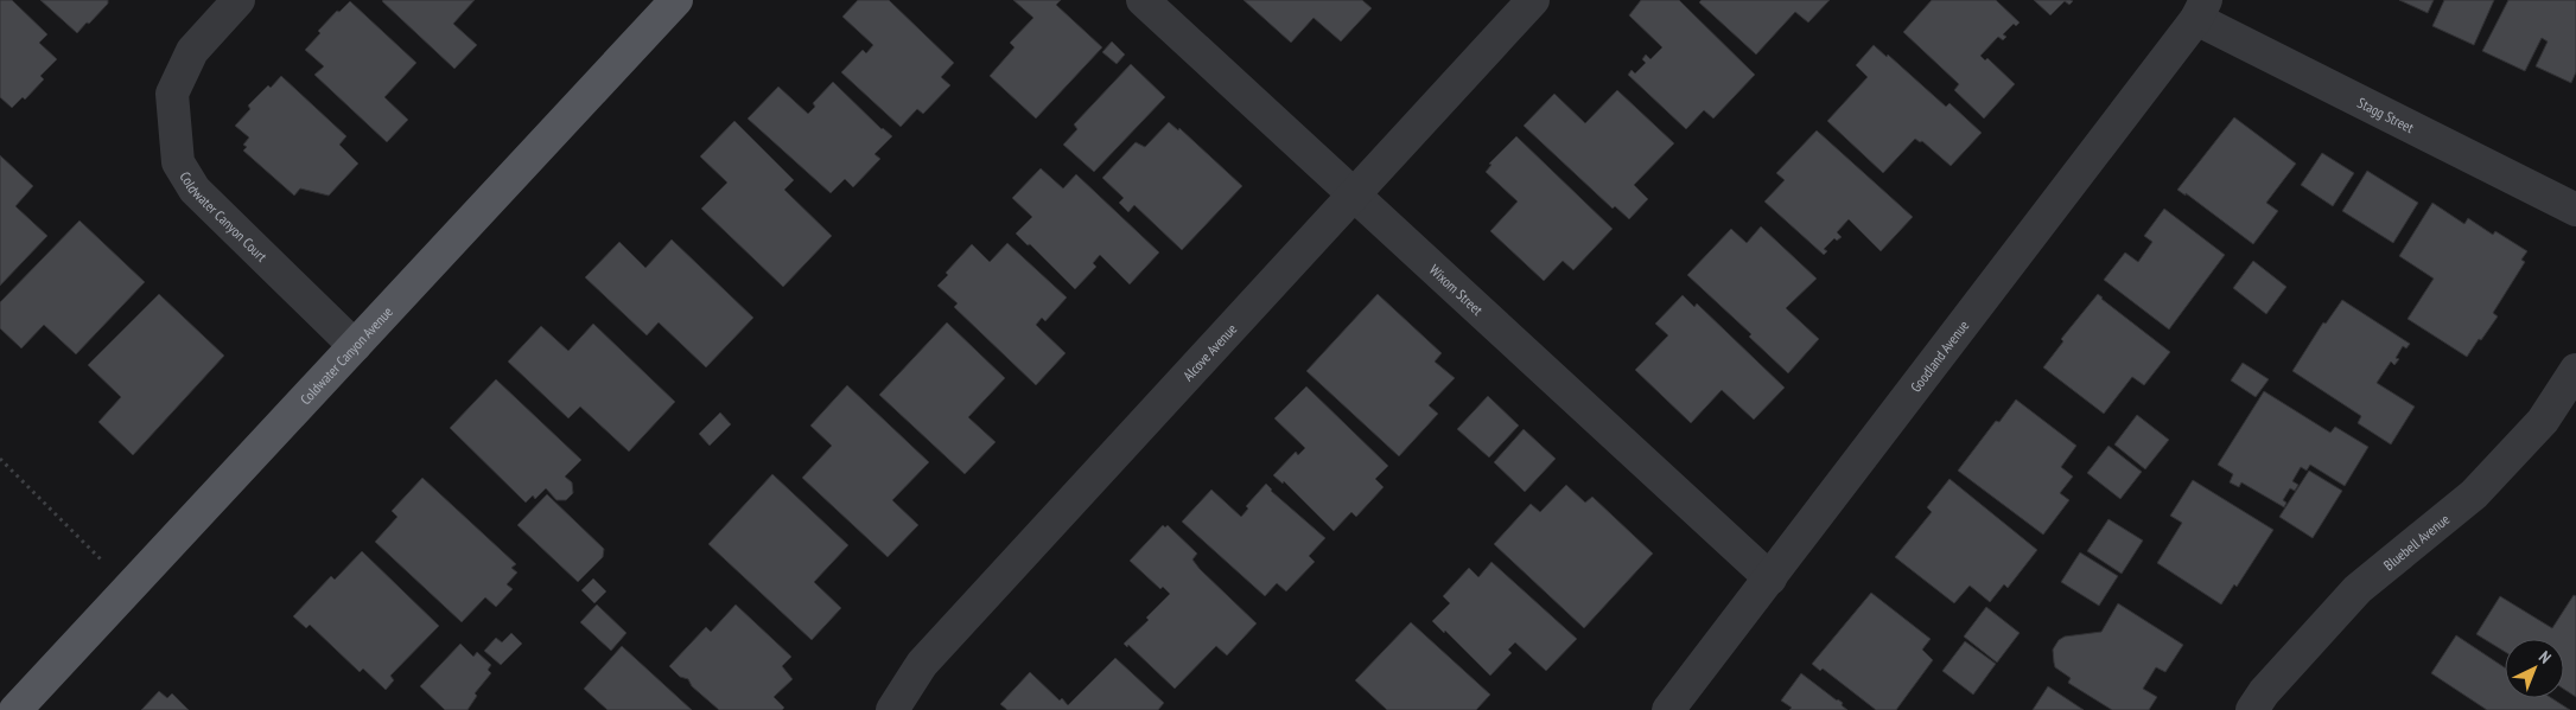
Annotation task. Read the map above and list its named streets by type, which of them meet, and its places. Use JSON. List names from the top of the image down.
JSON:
{
  "streets": {
    "main road": ["Coldwater Canyon Avenue"],
    "street": [
      "Stagg Street",
      "Coldwater Canyon Court",
      "Wixom Street",
      "Alcove Avenue",
      "Goodland Avenue",
      "Bluebell Avenue"
    ]
  },
  "crossings": [
    ["Stagg Street", "Goodland Avenue"],
    ["Coldwater Canyon Court", "Coldwater Canyon Avenue"],
    ["Wixom Street", "Alcove Avenue"],
    ["Wixom Street", "Goodland Avenue"]
  ],
  "north": "top right"
}
